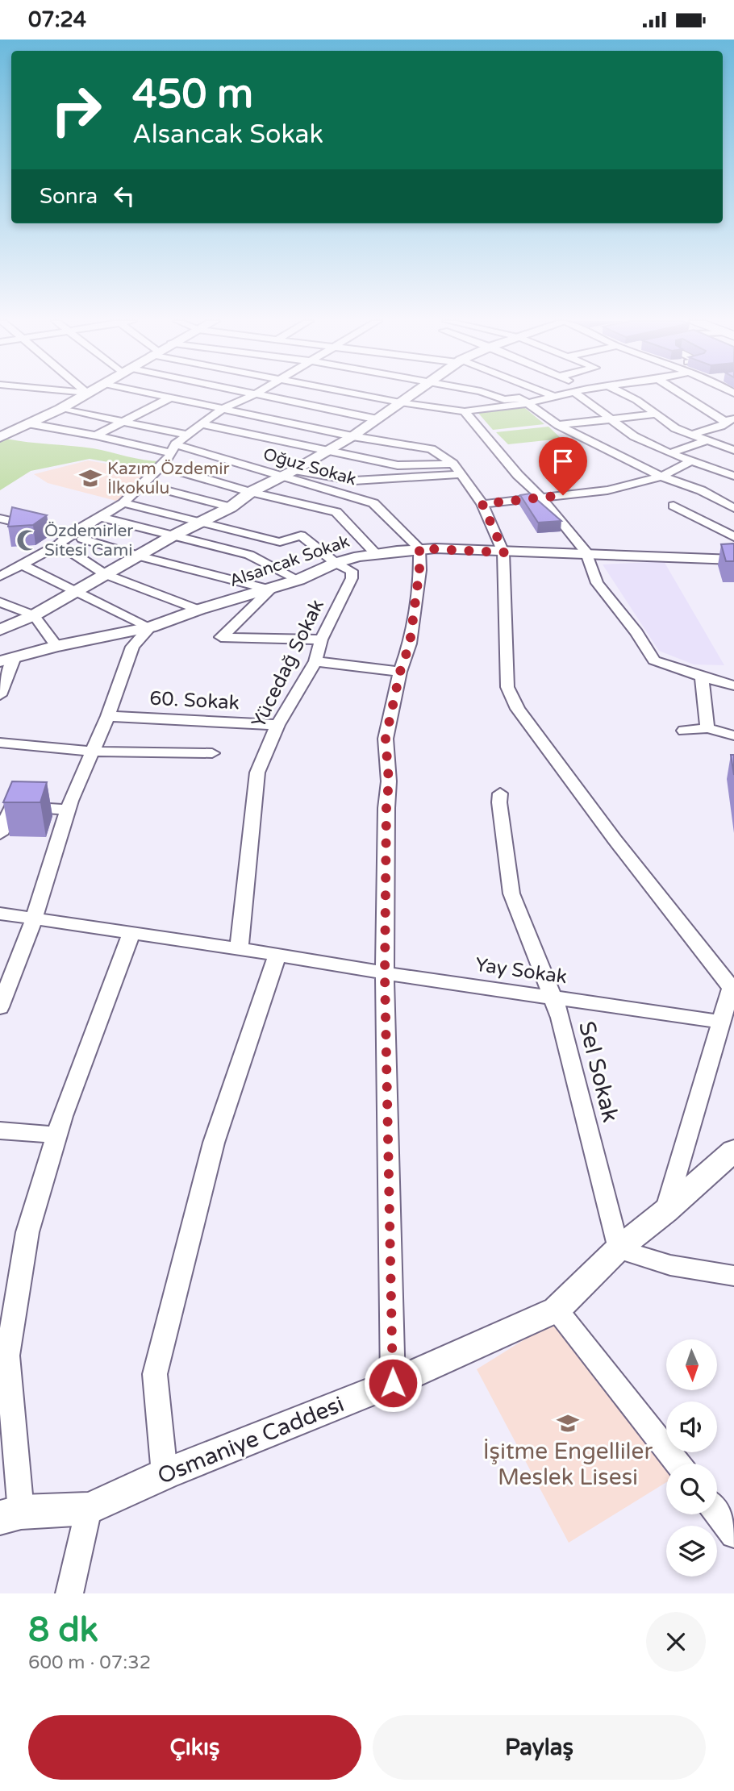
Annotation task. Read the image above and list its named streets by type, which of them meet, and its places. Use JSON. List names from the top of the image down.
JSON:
{
  "streets": {
    "street": [
      "Oğuz Sokak",
      "Alsancak Sokak",
      "Yücedağ Sokak",
      "60. Sokak",
      "Yay Sokak",
      "Sel Sokak",
      "Osmaniye Caddesi"
    ]
  },
  "crossings": [
    ["Oğuz Sokak", "Alsancak Sokak"],
    ["Alsancak Sokak", "Yücedağ Sokak"],
    ["Yücedağ Sokak", "60. Sokak"],
    ["Yücedağ Sokak", "Yay Sokak"],
    ["Yay Sokak", "Sel Sokak"],
    ["Sel Sokak", "Osmaniye Caddesi"]
  ],
  "places": {
    "school or university": ["Kazım Özdemir İlkokulu", "İşitme Engelliler Meslek Lisesi"],
    "mosque": ["Özdemirler Sitesi Cami"]
  },
  "north": "bottom",
  "page": {
    "status": "07:24",
    "turn": ["450 m", "Alsancak Sokak"],
    "then": "Sonra",
    "heading": ["8 dk", "600 m · 07:32"],
    "buttons": ["Çıkış", "Paylaş"]
  }
}
